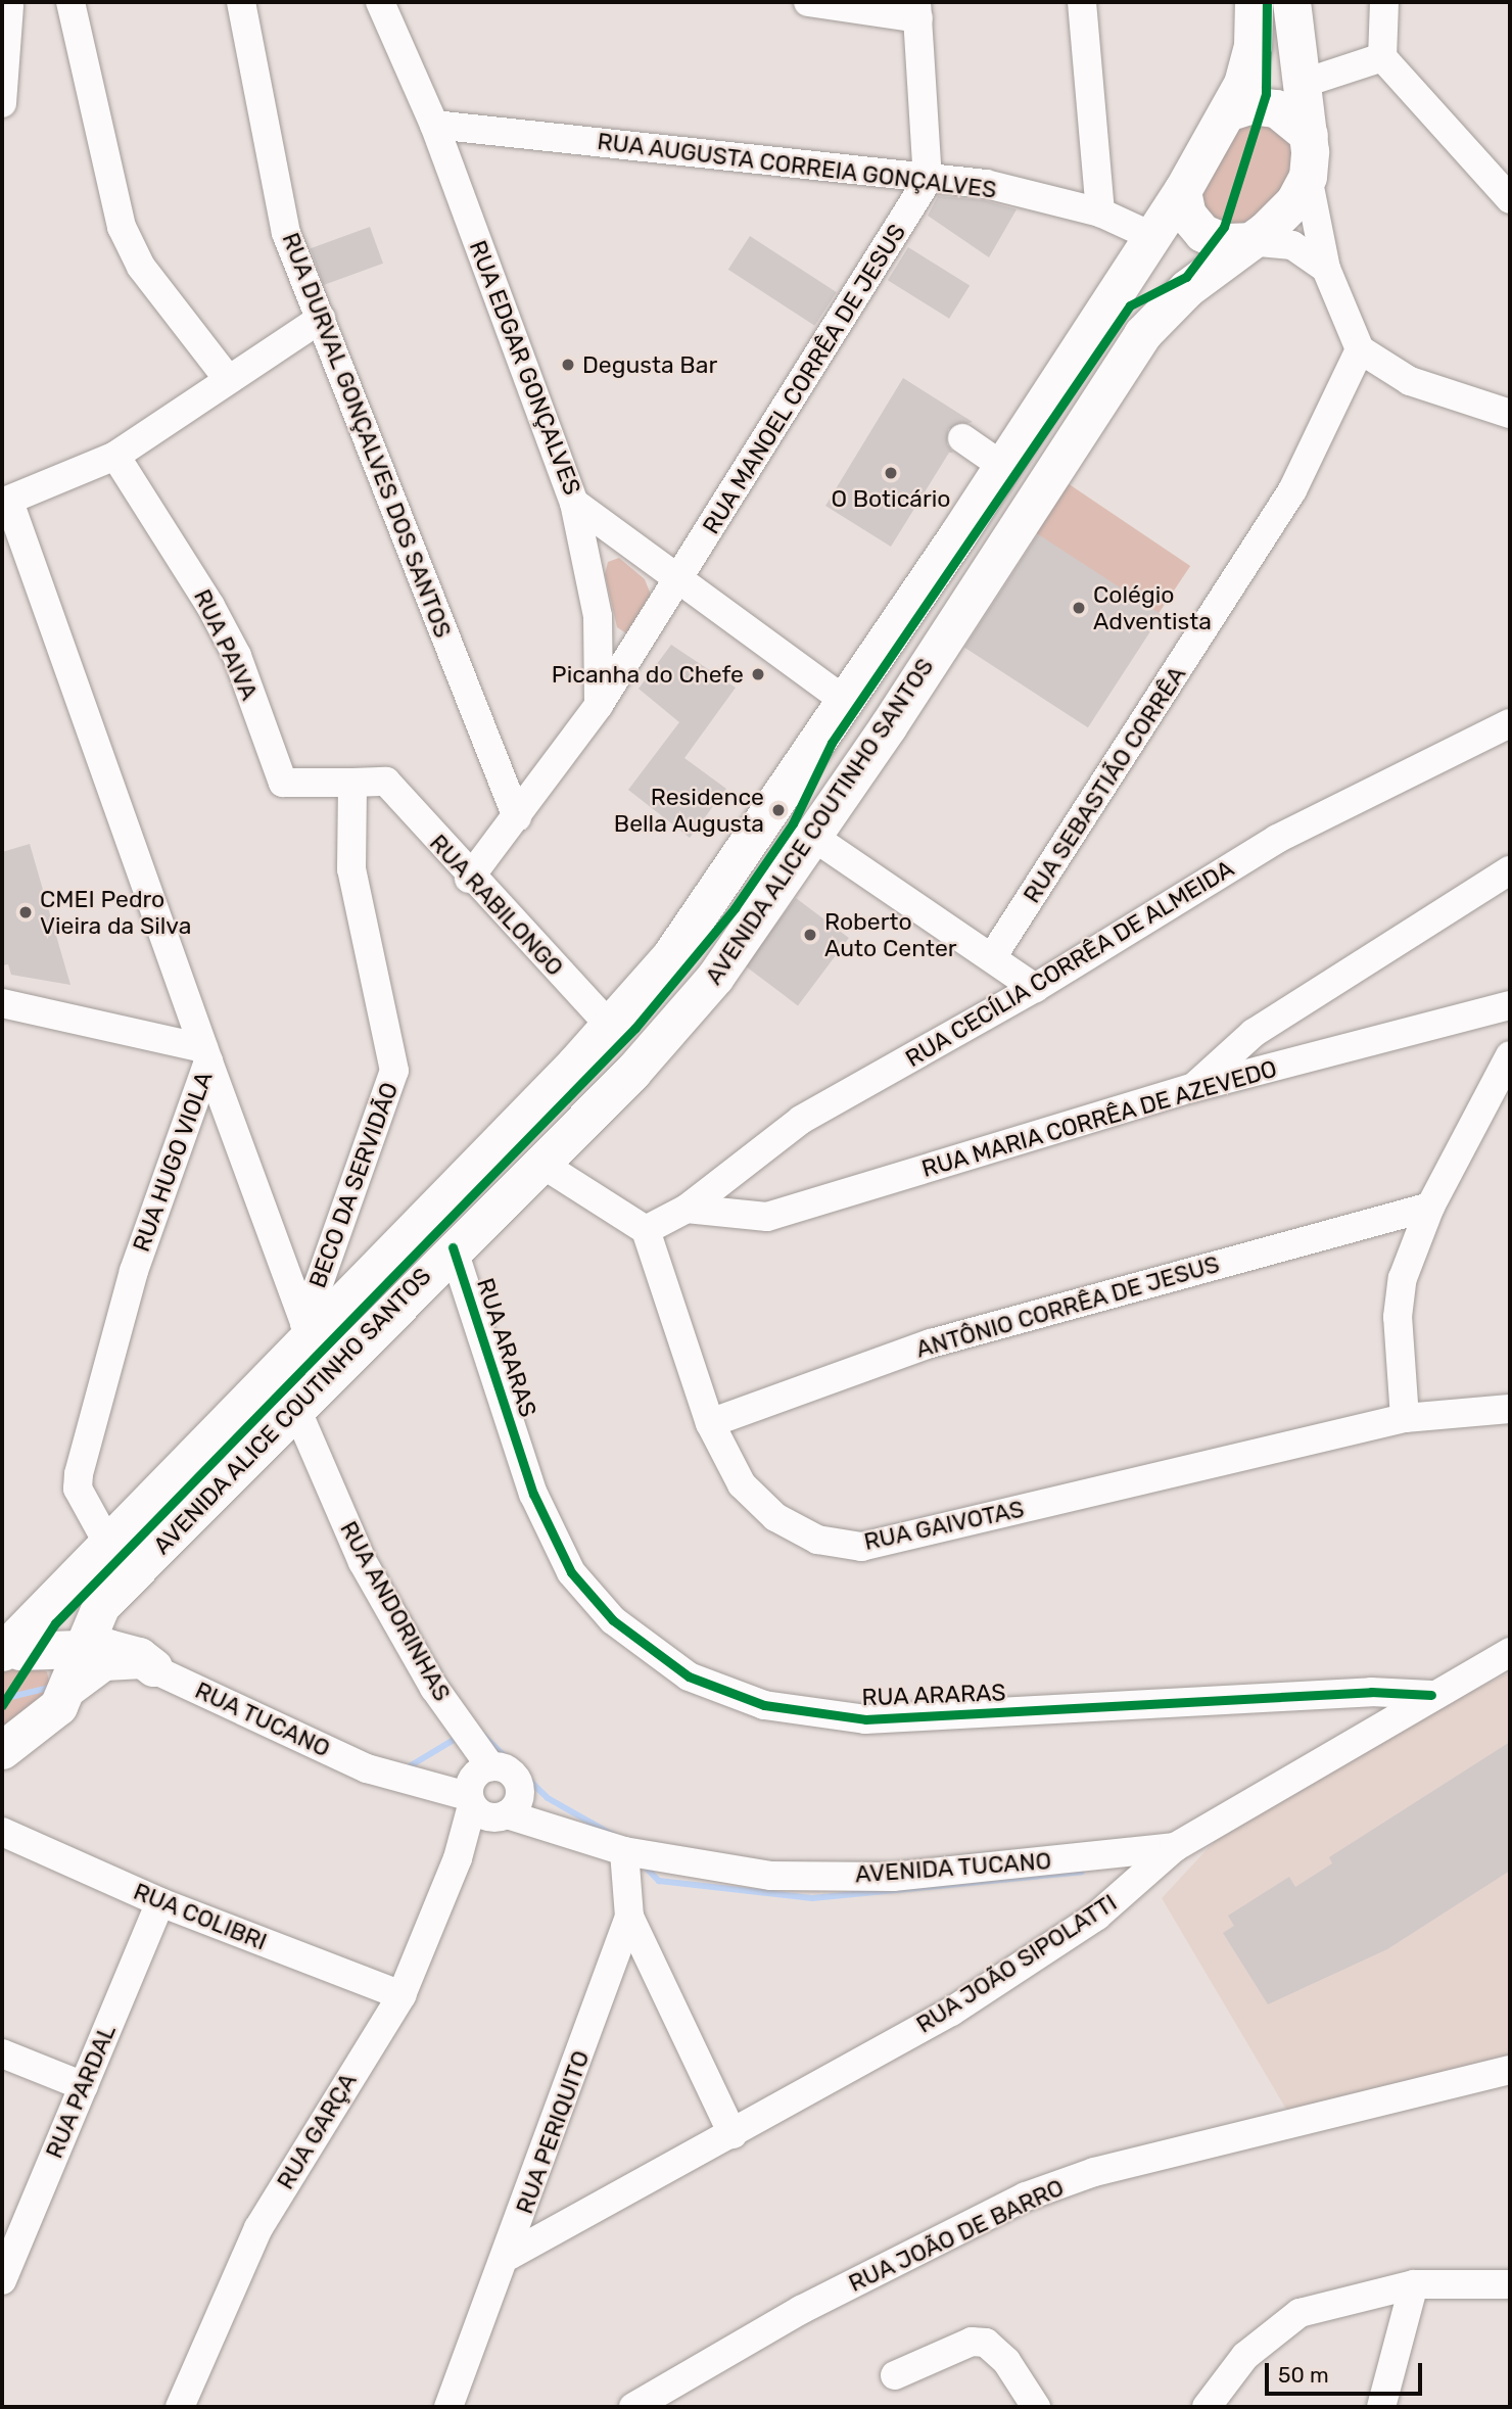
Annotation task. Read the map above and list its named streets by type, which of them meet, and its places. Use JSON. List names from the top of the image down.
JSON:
{
  "streets": {
    "main road": ["AVENIDA ALICE COUTINHO SANTOS"],
    "street": [
      "RUA AUGUSTA CORREIA GONÇALVES",
      "RUA EDGAR GONÇALVES",
      "RUA MANOEL CORRÊA DE JESUS",
      "RUA DURVAL GONÇALVES DOS SANTOS",
      "RUA PAIVA",
      "RUA SEBASTIÃO CORRÊA",
      "RUA RABILONGO",
      "RUA CECÍLIA CORRÊA DE ALMEIDA",
      "RUA MARIA CORRÊA DE AZEVEDO",
      "RUA HUGO VIOLA",
      "BECO DA SERVIDÃO",
      "ANTÔNIO CORRÊA DE JESUS",
      "RUA ARARAS",
      "RUA GAIVOTAS",
      "RUA ANDORINHAS",
      "RUA TUCANO",
      "AVENIDA TUCANO",
      "RUA COLIBRI",
      "RUA JOÃO SIPOLATTI",
      "RUA PARDAL",
      "RUA GARÇA",
      "RUA PERIQUITO",
      "RUA JOÃO DE BARRO"
    ]
  },
  "crossings": [
    ["RUA AUGUSTA CORREIA GONÇALVES", "RUA EDGAR GONÇALVES"],
    ["RUA AUGUSTA CORREIA GONÇALVES", "RUA MANOEL CORRÊA DE JESUS"],
    ["RUA AUGUSTA CORREIA GONÇALVES", "AVENIDA ALICE COUTINHO SANTOS"],
    ["RUA EDGAR GONÇALVES", "RUA MANOEL CORRÊA DE JESUS"],
    ["RUA EDGAR GONÇALVES", "AVENIDA ALICE COUTINHO SANTOS"],
    ["RUA MANOEL CORRÊA DE JESUS", "RUA DURVAL GONÇALVES DOS SANTOS"],
    ["RUA MANOEL CORRÊA DE JESUS", "RUA RABILONGO"],
    ["RUA PAIVA", "RUA RABILONGO"],
    ["RUA PAIVA", "BECO DA SERVIDÃO"],
    ["AVENIDA ALICE COUTINHO SANTOS", "RUA RABILONGO"],
    ["AVENIDA ALICE COUTINHO SANTOS", "RUA HUGO VIOLA"],
    ["AVENIDA ALICE COUTINHO SANTOS", "BECO DA SERVIDÃO"],
    ["AVENIDA ALICE COUTINHO SANTOS", "RUA ARARAS"],
    ["AVENIDA ALICE COUTINHO SANTOS", "RUA ANDORINHAS"],
    ["AVENIDA ALICE COUTINHO SANTOS", "RUA TUCANO"],
    ["RUA RABILONGO", "BECO DA SERVIDÃO"],
    ["RUA CECÍLIA CORRÊA DE ALMEIDA", "RUA MARIA CORRÊA DE AZEVEDO"],
    ["RUA CECÍLIA CORRÊA DE ALMEIDA", "RUA GAIVOTAS"],
    ["ANTÔNIO CORRÊA DE JESUS", "RUA GAIVOTAS"],
    ["RUA ARARAS", "RUA JOÃO SIPOLATTI"],
    ["RUA ANDORINHAS", "RUA TUCANO"],
    ["RUA ANDORINHAS", "AVENIDA TUCANO"],
    ["RUA ANDORINHAS", "RUA GARÇA"],
    ["RUA TUCANO", "AVENIDA TUCANO"],
    ["RUA TUCANO", "RUA GARÇA"],
    ["AVENIDA TUCANO", "RUA JOÃO SIPOLATTI"],
    ["AVENIDA TUCANO", "RUA GARÇA"],
    ["AVENIDA TUCANO", "RUA PERIQUITO"],
    ["RUA COLIBRI", "RUA PARDAL"],
    ["RUA COLIBRI", "RUA GARÇA"],
    ["RUA JOÃO SIPOLATTI", "RUA PERIQUITO"]
  ],
  "places": [
    "Degusta Bar",
    "O Boticário",
    "Colégio Adventista",
    "Picanha do Chefe",
    "Residence Bella Augusta",
    "CMEI Pedro Vieira da Silva",
    "Roberto Auto Center"
  ],
  "scale_bar": "50 m"
}
